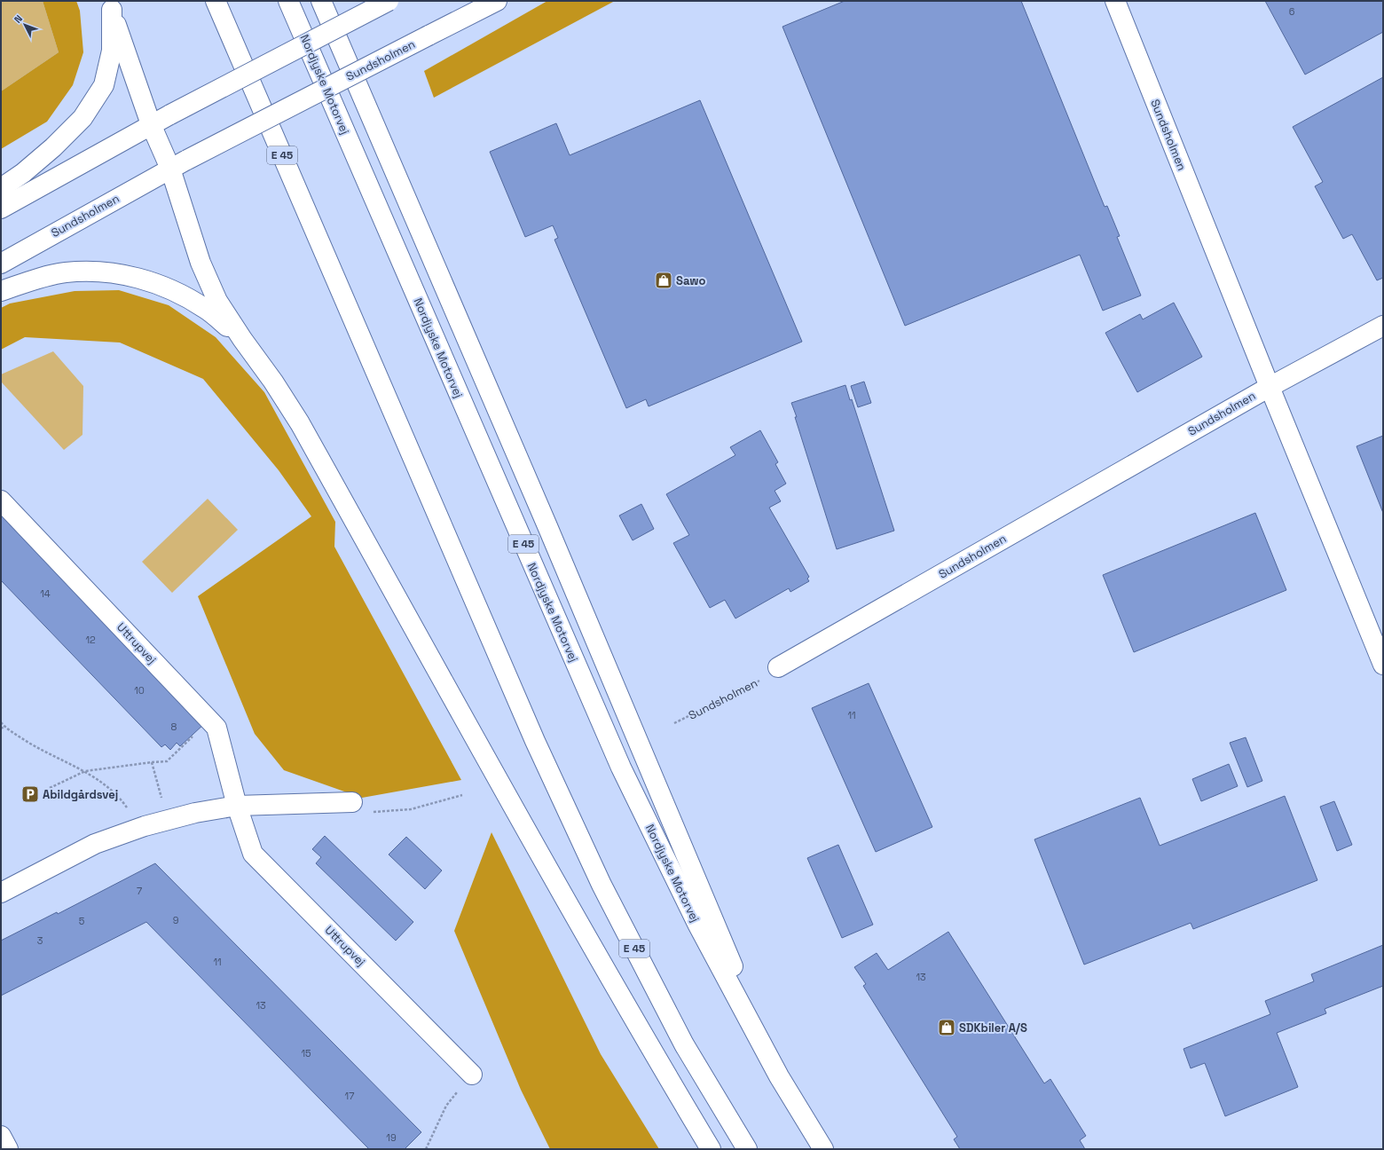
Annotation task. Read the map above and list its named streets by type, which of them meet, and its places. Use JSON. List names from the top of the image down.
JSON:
{
  "streets": {
    "main road": [
      "Sundsholmen",
      "Nordjyske Motorvej",
      "E 45",
      "Uttrupvej"
    ]
  },
  "places": {
    "shop": ["Sawo", "SDKbiler A/S"],
    "parking": ["Abildgårdsvej"]
  },
  "house_numbers": [
    "6",
    "14",
    "12",
    "10",
    "11",
    "8",
    "7",
    "9",
    "5",
    "3",
    "11",
    "13",
    "13",
    "15",
    "17",
    "19"
  ],
  "north": "top left"
}
